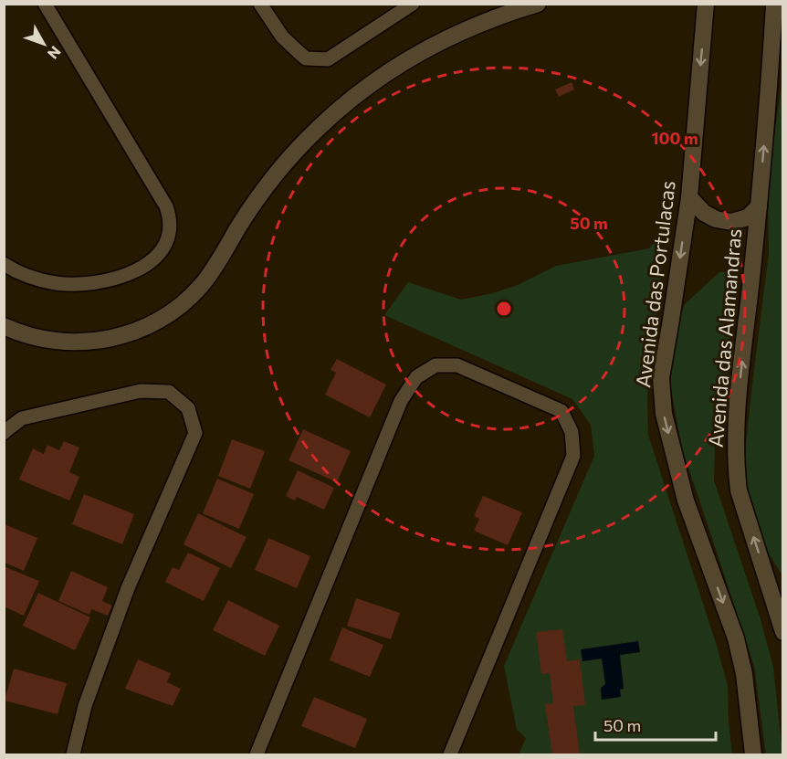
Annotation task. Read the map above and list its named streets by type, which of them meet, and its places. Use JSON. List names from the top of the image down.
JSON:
{
  "streets": {
    "street": ["Avenida das Portulacas", "Avenida das Alamandras"]
  },
  "one_way": ["Avenida das Portulacas", "Avenida das Alamandras"],
  "scale_bar": "50 m",
  "north": "bottom right",
  "rings": ["100 m", "50 m"]
}
